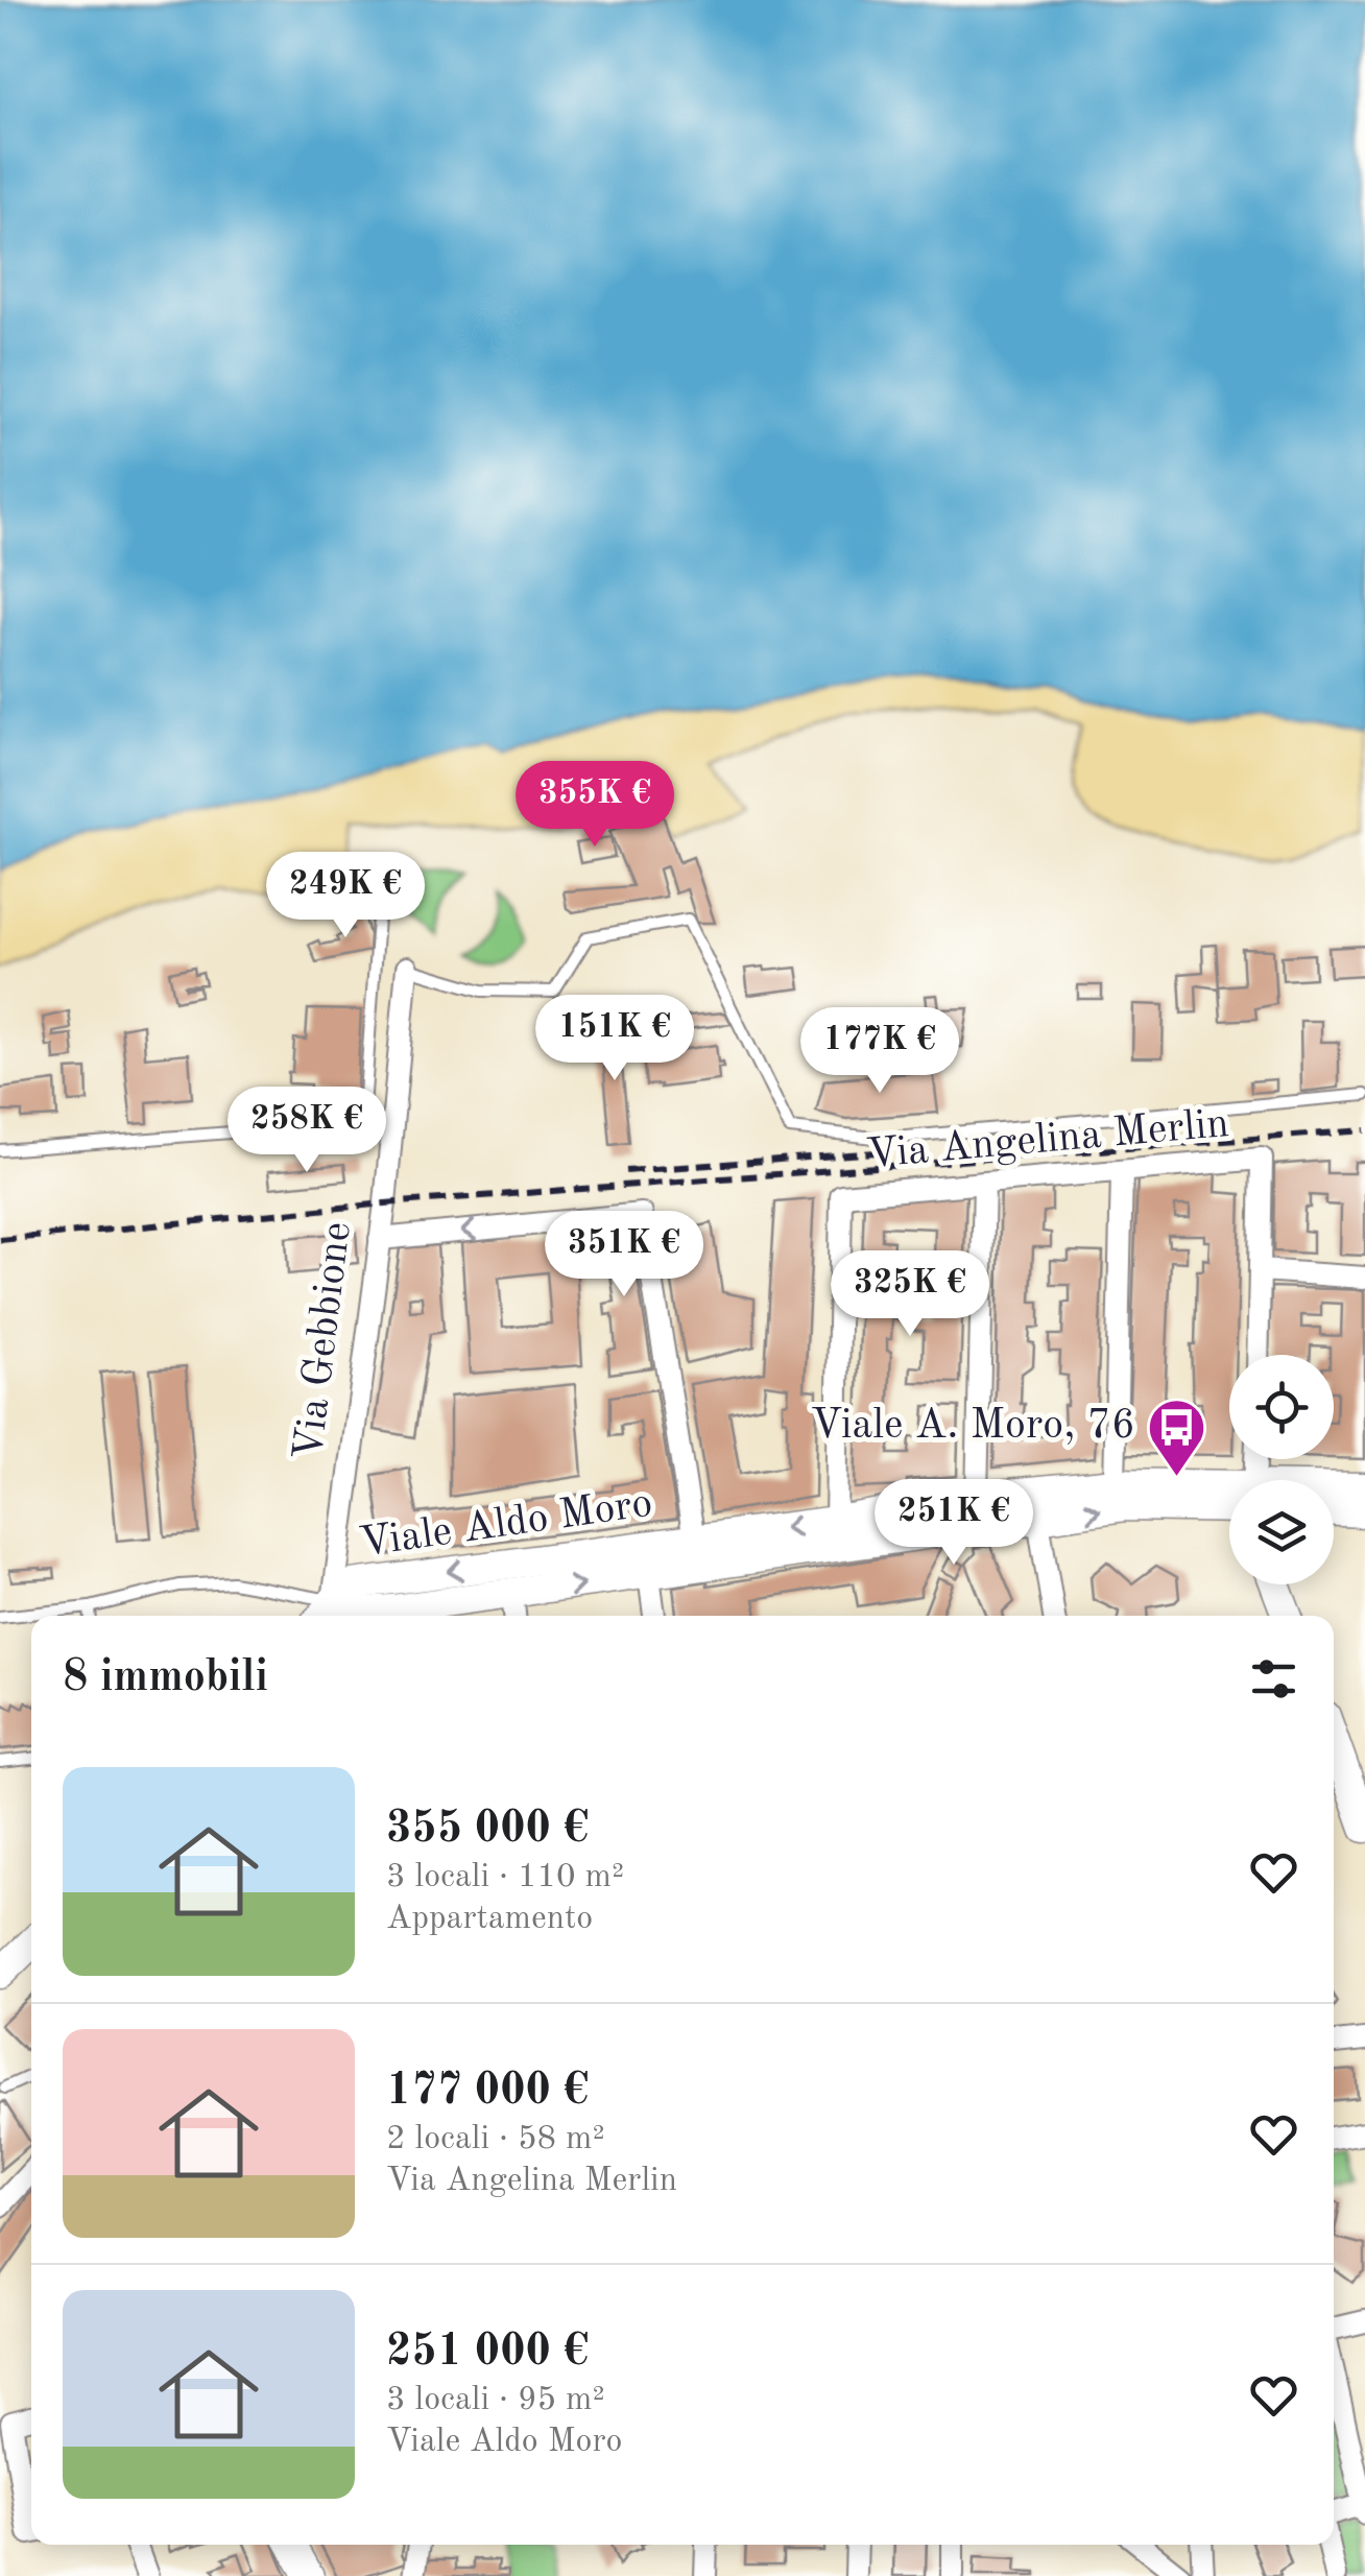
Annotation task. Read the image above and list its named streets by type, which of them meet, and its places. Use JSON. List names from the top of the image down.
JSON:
{
  "streets": {
    "street": ["Via Angelina Merlin", "Via Gebbione", "Viale Aldo Moro"]
  },
  "crossings": [
    ["Via Angelina Merlin", "Viale Aldo Moro"],
    ["Via Gebbione", "Viale Aldo Moro"]
  ],
  "places": {
    "bus stop": ["Viale A. Moro, 76"]
  },
  "page": {
    "price": [
      "355K €",
      "249K €",
      "151K €",
      "177K €",
      "258K €",
      "351K €",
      "325K €",
      "251K €"
    ],
    "heading": "8 immobili",
    "list": [
      {
        "name": "355 000 €",
        "note": "3 locali · 110 m² · Appartamento"
      },
      {
        "name": "177 000 €",
        "note": "2 locali · 58 m² · Via Angelina Merlin"
      },
      {
        "name": "251 000 €",
        "note": "3 locali · 95 m² · Viale Aldo Moro"
      }
    ]
  }
}
